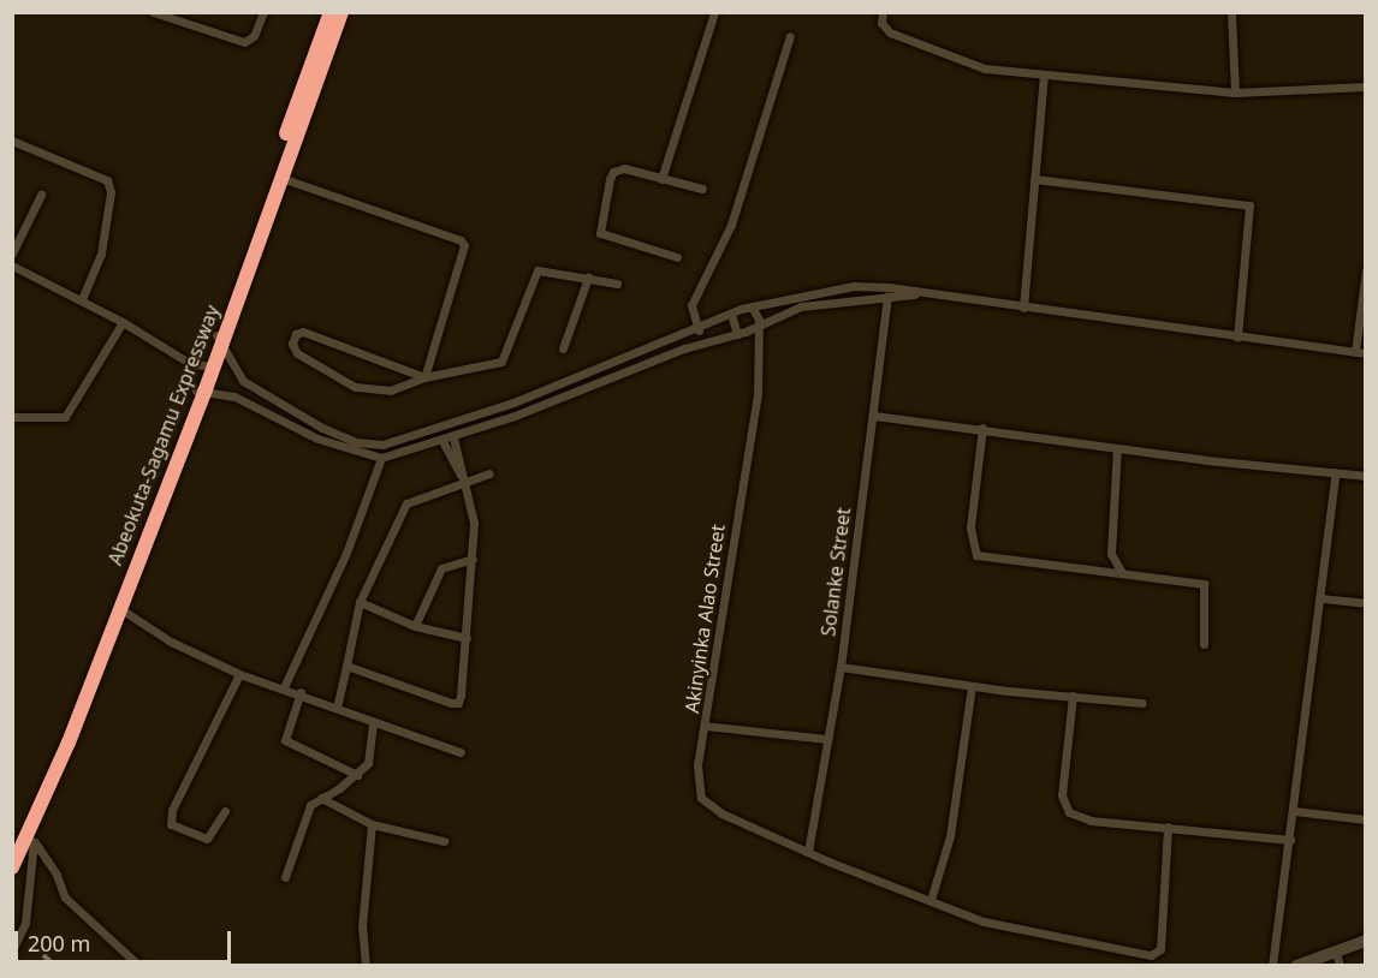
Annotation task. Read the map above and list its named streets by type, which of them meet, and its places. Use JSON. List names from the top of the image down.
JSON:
{
  "streets": {
    "highway": ["Abeokuta-Sagamu Expressway"],
    "street": ["Solanke Street", "Akinyinka Alao Street"]
  },
  "crossings": [
    ["Solanke Street", "Akinyinka Alao Street"]
  ],
  "scale_bar": "200 m"
}
